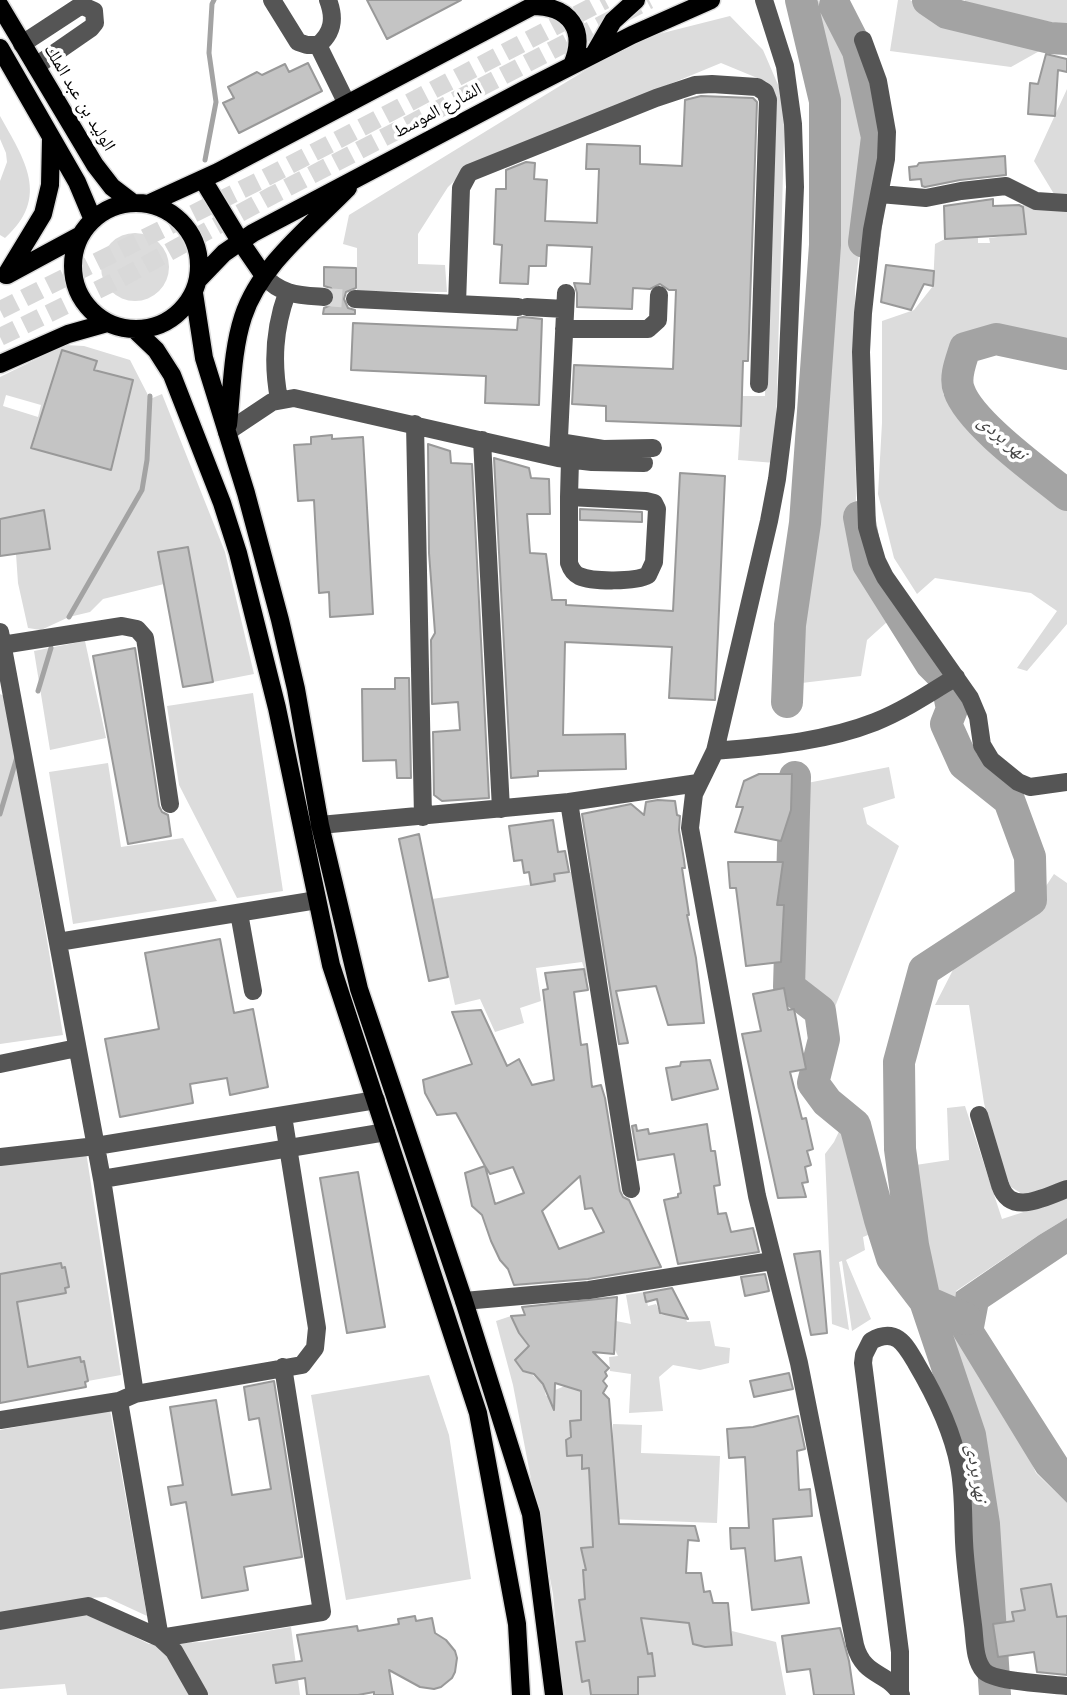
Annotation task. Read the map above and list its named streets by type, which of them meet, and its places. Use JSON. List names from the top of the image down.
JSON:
{
  "streets": {
    "main road": ["الوليد بن عبد الملك", "الشارع الموسط"]
  },
  "crossings": [
    ["الوليد بن عبد الملك", "الشارع الموسط"]
  ],
  "water": ["نهر بردى"]
}
